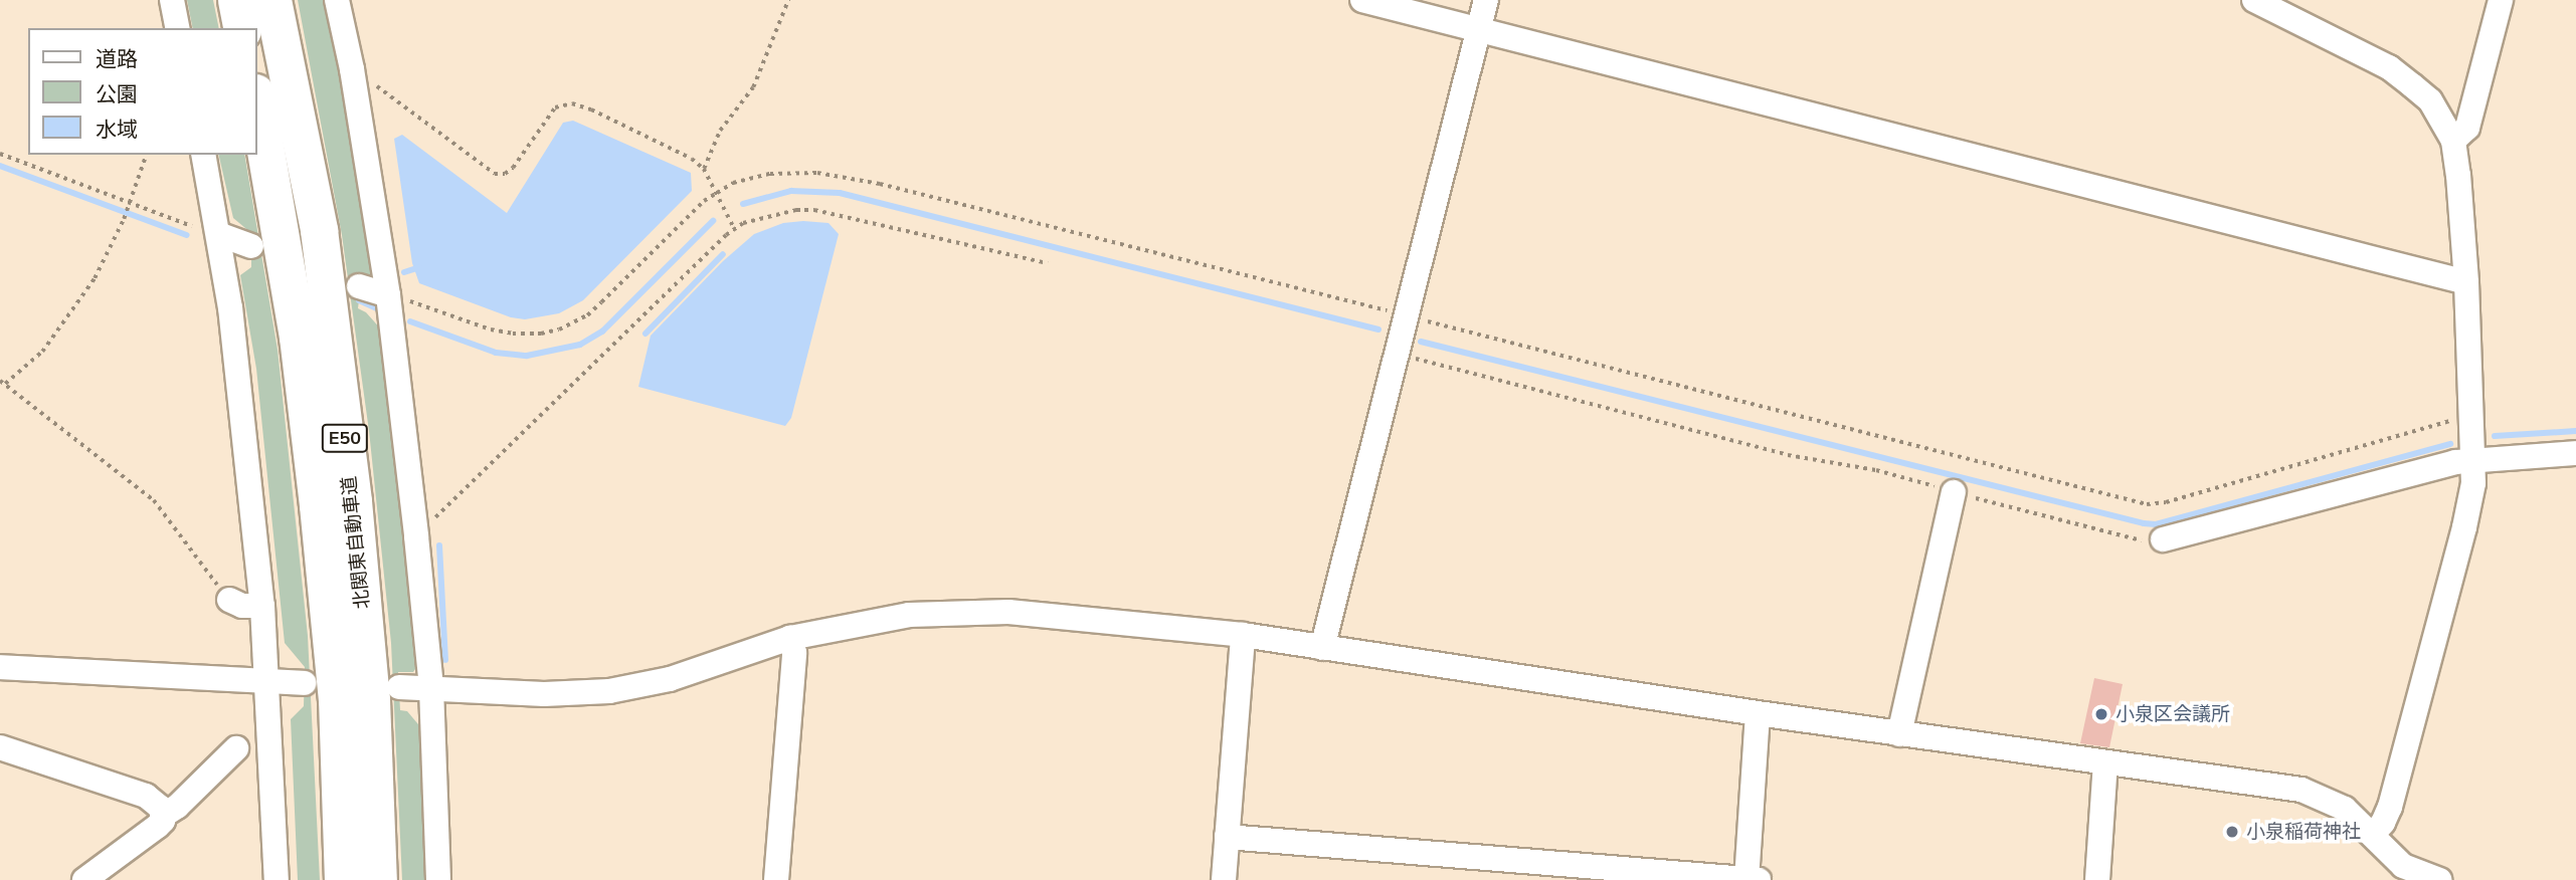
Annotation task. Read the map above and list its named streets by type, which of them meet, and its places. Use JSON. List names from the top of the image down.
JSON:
{
  "streets": {
    "highway": ["E50", "北関東自動車道"]
  },
  "places": ["小泉区会議所", "小泉稲荷神社"],
  "legend": ["道路", "公園", "水域"]
}
